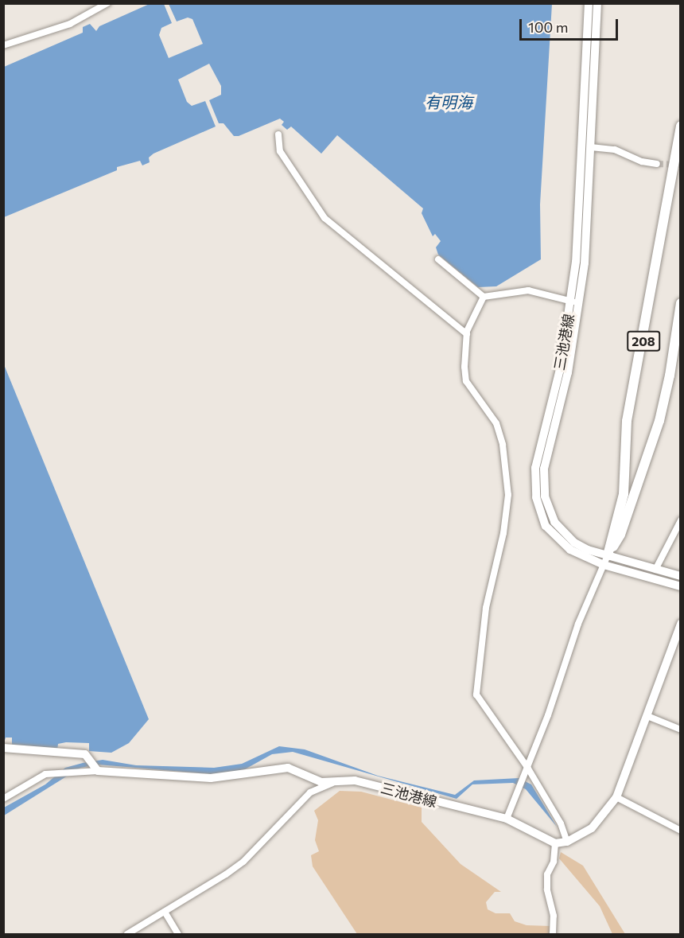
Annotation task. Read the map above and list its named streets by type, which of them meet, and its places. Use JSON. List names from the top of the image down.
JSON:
{
  "streets": {
    "highway": ["208"],
    "main road": ["三池港線"]
  },
  "crossings": [
    ["208", "三池港線"]
  ],
  "water": ["有明海"],
  "scale_bar": "100 m"
}
